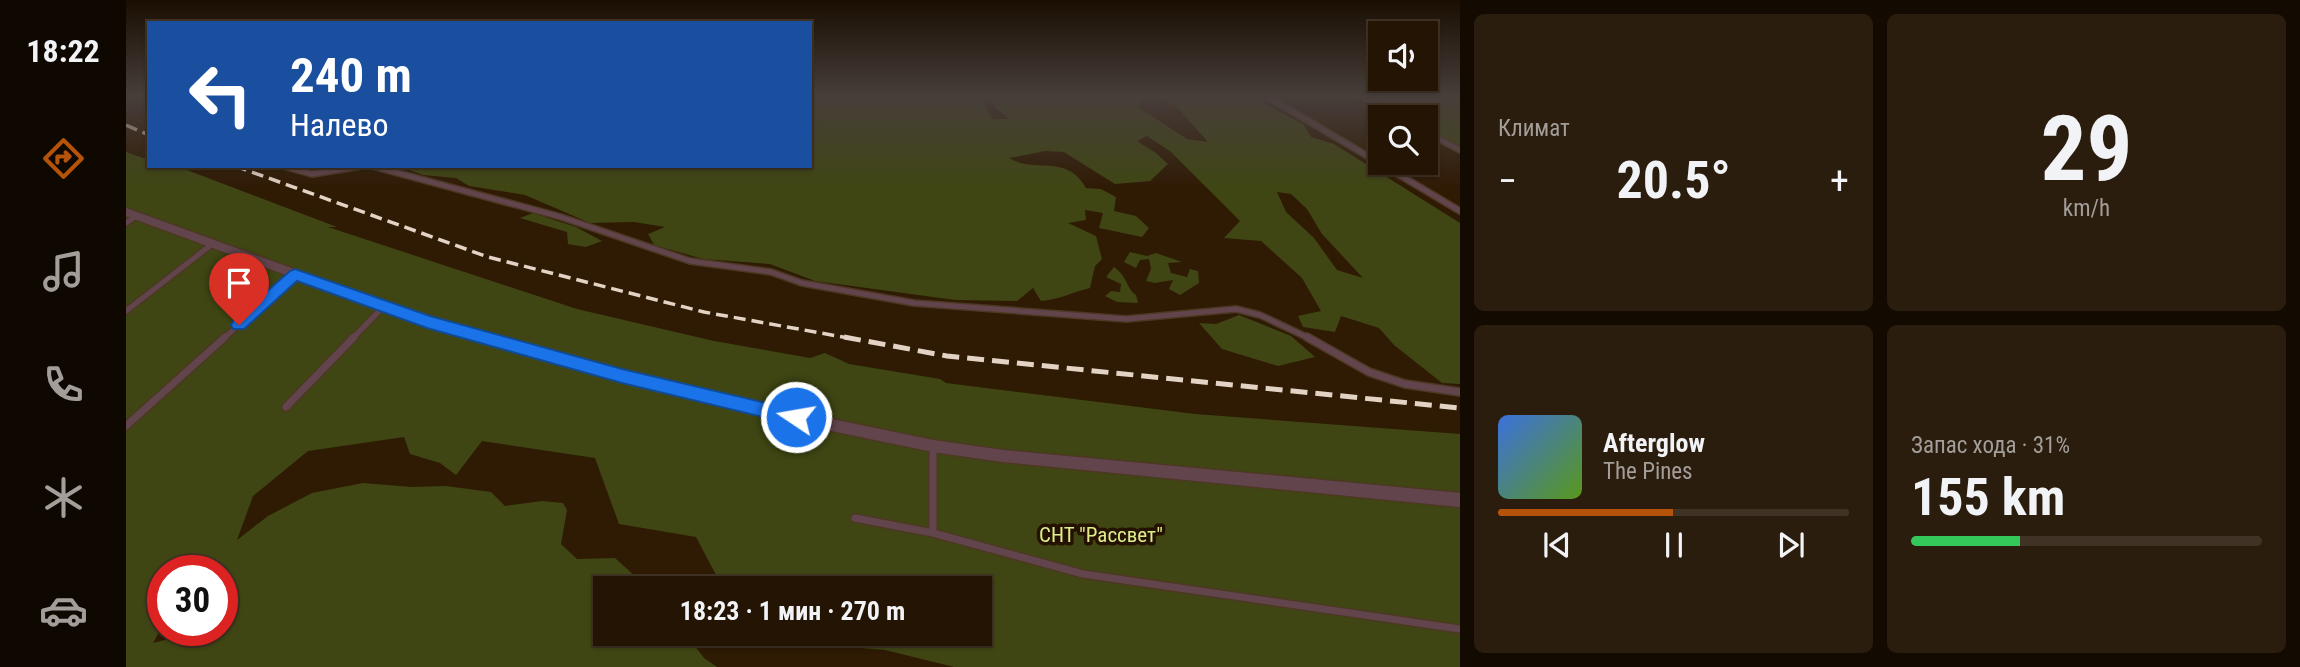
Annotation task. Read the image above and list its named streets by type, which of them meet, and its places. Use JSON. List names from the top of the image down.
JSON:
{
  "parks": ["СНТ \"Рассвет\""],
  "page": {
    "tabs": "18:22",
    "tile": [
      "Климат",
      ["29", "km/h"],
      ["Запас хода · 31%", "155 km"]
    ],
    "turn": ["240 m", "Налево"],
    "heat": ["−", "20.5°", "+"],
    "song": ["Afterglow", "The Pines"],
    "limit": "30",
    "trip": "18:23 · 1 мин · 270 m"
  }
}
